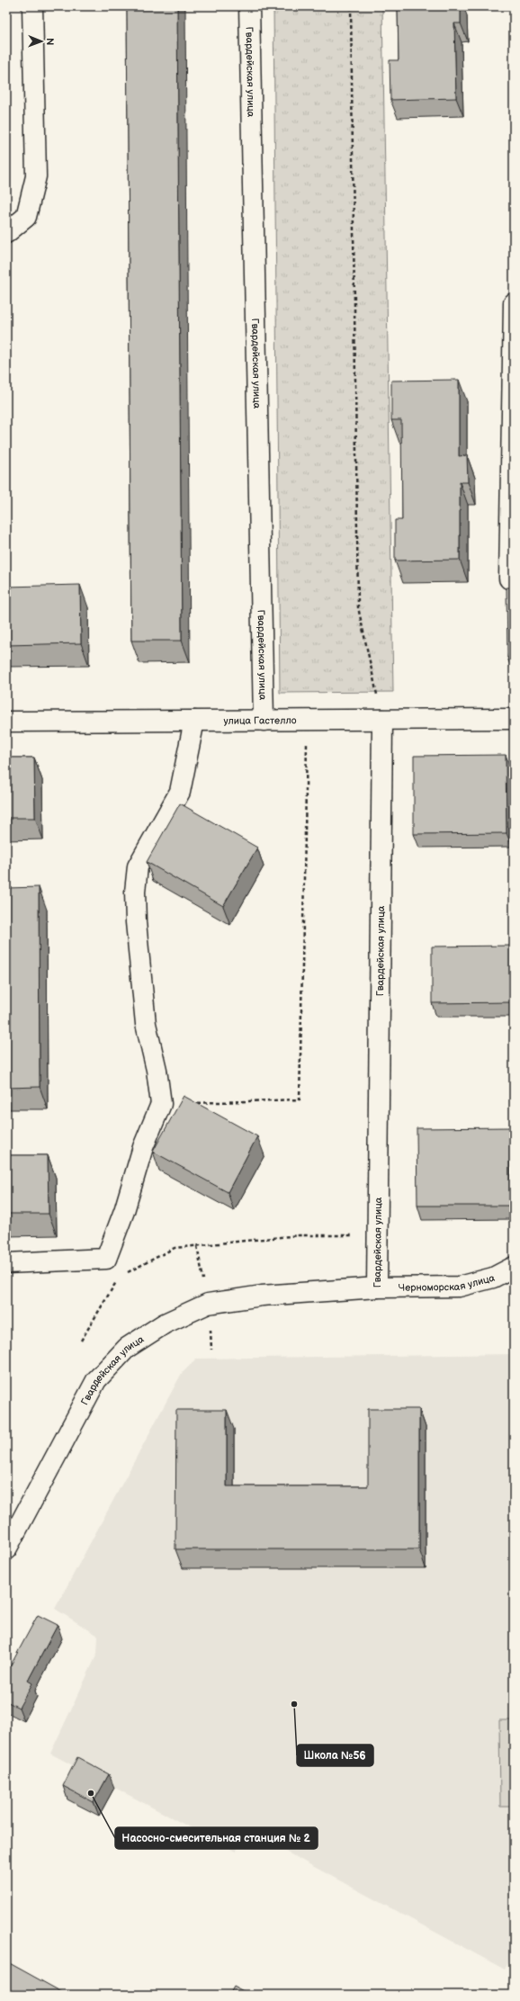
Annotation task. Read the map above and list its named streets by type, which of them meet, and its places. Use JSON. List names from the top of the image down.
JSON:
{
  "streets": {
    "street": ["Гвардейская улица", "улица Гастелло", "Черноморская улица"]
  },
  "crossings": [
    ["Гвардейская улица", "улица Гастелло"],
    ["Гвардейская улица", "Черноморская улица"]
  ],
  "places": ["Школа №56", "Насосно-смесительная станция № 2"],
  "north": "right"
}
